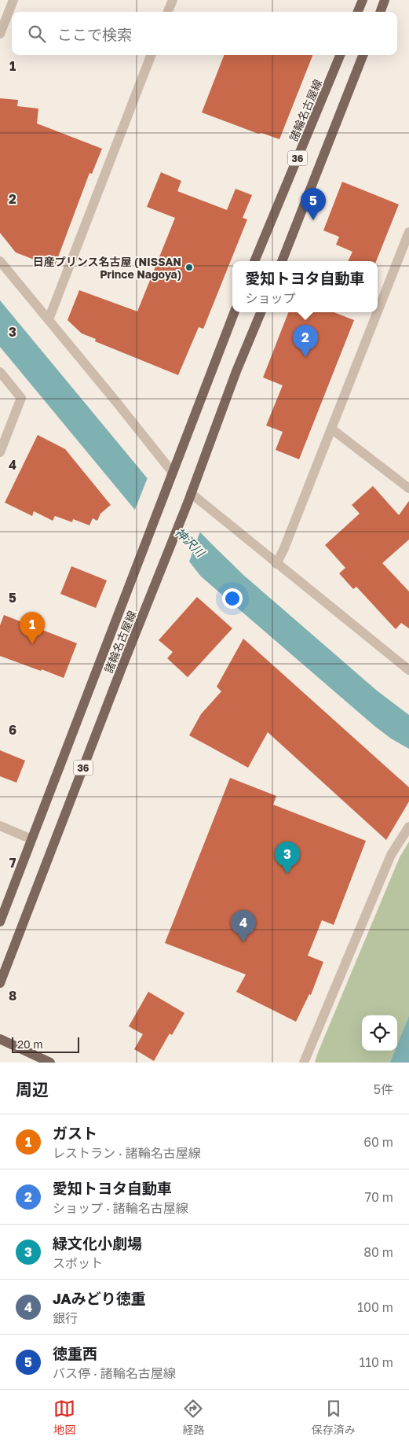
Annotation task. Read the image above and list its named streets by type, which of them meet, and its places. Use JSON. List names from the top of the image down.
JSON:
{
  "streets": {
    "main road": ["諸輪名古屋線", "36"]
  },
  "water": ["神沢川"],
  "places": ["日産プリンス名古屋 (NISSAN Prince Nagoya)"],
  "scale_bar": "20 m",
  "page": {
    "search": "ここで検索",
    "pins": [
      "5",
      "2",
      "1",
      "3",
      "4"
    ],
    "popup": ["愛知トヨタ自動車", "ショップ"],
    "scale": "20 m",
    "heading": ["周辺", "5件"],
    "list": [
      {
        "mark": "1",
        "name": "ガスト",
        "note": "レストラン · 諸輪名古屋線",
        "value": "60 m"
      },
      {
        "mark": "2",
        "name": "愛知トヨタ自動車",
        "note": "ショップ · 諸輪名古屋線",
        "value": "70 m"
      },
      {
        "mark": "3",
        "name": "緑文化小劇場",
        "note": "スポット",
        "value": "80 m"
      },
      {
        "mark": "4",
        "name": "JAみどり徳重",
        "note": "銀行",
        "value": "100 m"
      },
      {
        "mark": "5",
        "name": "徳重西",
        "note": "バス停 · 諸輪名古屋線",
        "value": "110 m"
      }
    ],
    "nav": ["地図", "経路", "保存済み"]
  },
  "grid": {
    "rows": [
      "1",
      "2",
      "3",
      "4",
      "5",
      "6",
      "7",
      "8"
    ]
  }
}
